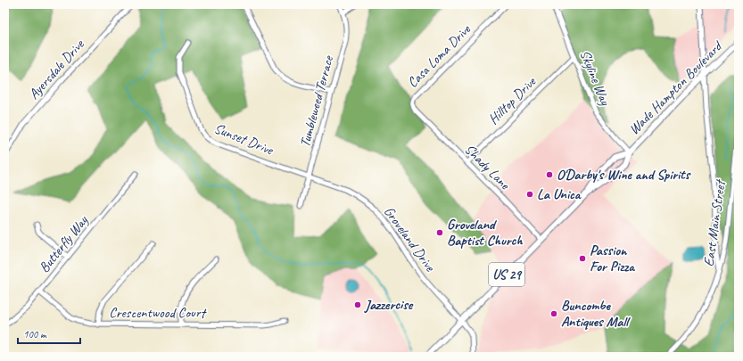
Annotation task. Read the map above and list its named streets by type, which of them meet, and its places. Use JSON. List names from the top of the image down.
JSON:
{
  "streets": {
    "main road": ["Wade Hampton Boulevard", "US 29"],
    "street": [
      "Casa Loma Drive",
      "Ayersdale Drive",
      "Skyline Way",
      "Hilltop Drive",
      "Tumbleweed Terrace",
      "Sunset Drive",
      "Shady Lane",
      "East Main Street",
      "Groveland Drive",
      "Butterfly Way",
      "Crescentwood Court"
    ]
  },
  "crossings": [
    ["Casa Loma Drive", "Shady Lane"],
    ["Skyline Way", "Wade Hampton Boulevard"],
    ["Skyline Way", "Hilltop Drive"],
    ["Wade Hampton Boulevard", "Shady Lane"],
    ["Wade Hampton Boulevard", "Groveland Drive"],
    ["Hilltop Drive", "Shady Lane"],
    ["Tumbleweed Terrace", "Sunset Drive"],
    ["Tumbleweed Terrace", "Groveland Drive"],
    ["Sunset Drive", "Groveland Drive"],
    ["Butterfly Way", "Crescentwood Court"]
  ],
  "places": [
    "O'Darby's Wine and Spirits",
    "La Unica",
    "Groveland Baptist Church",
    "Passion For Pizza",
    "Jazzercise",
    "Buncombe Antiques Mall"
  ],
  "scale_bar": "100 m"
}
